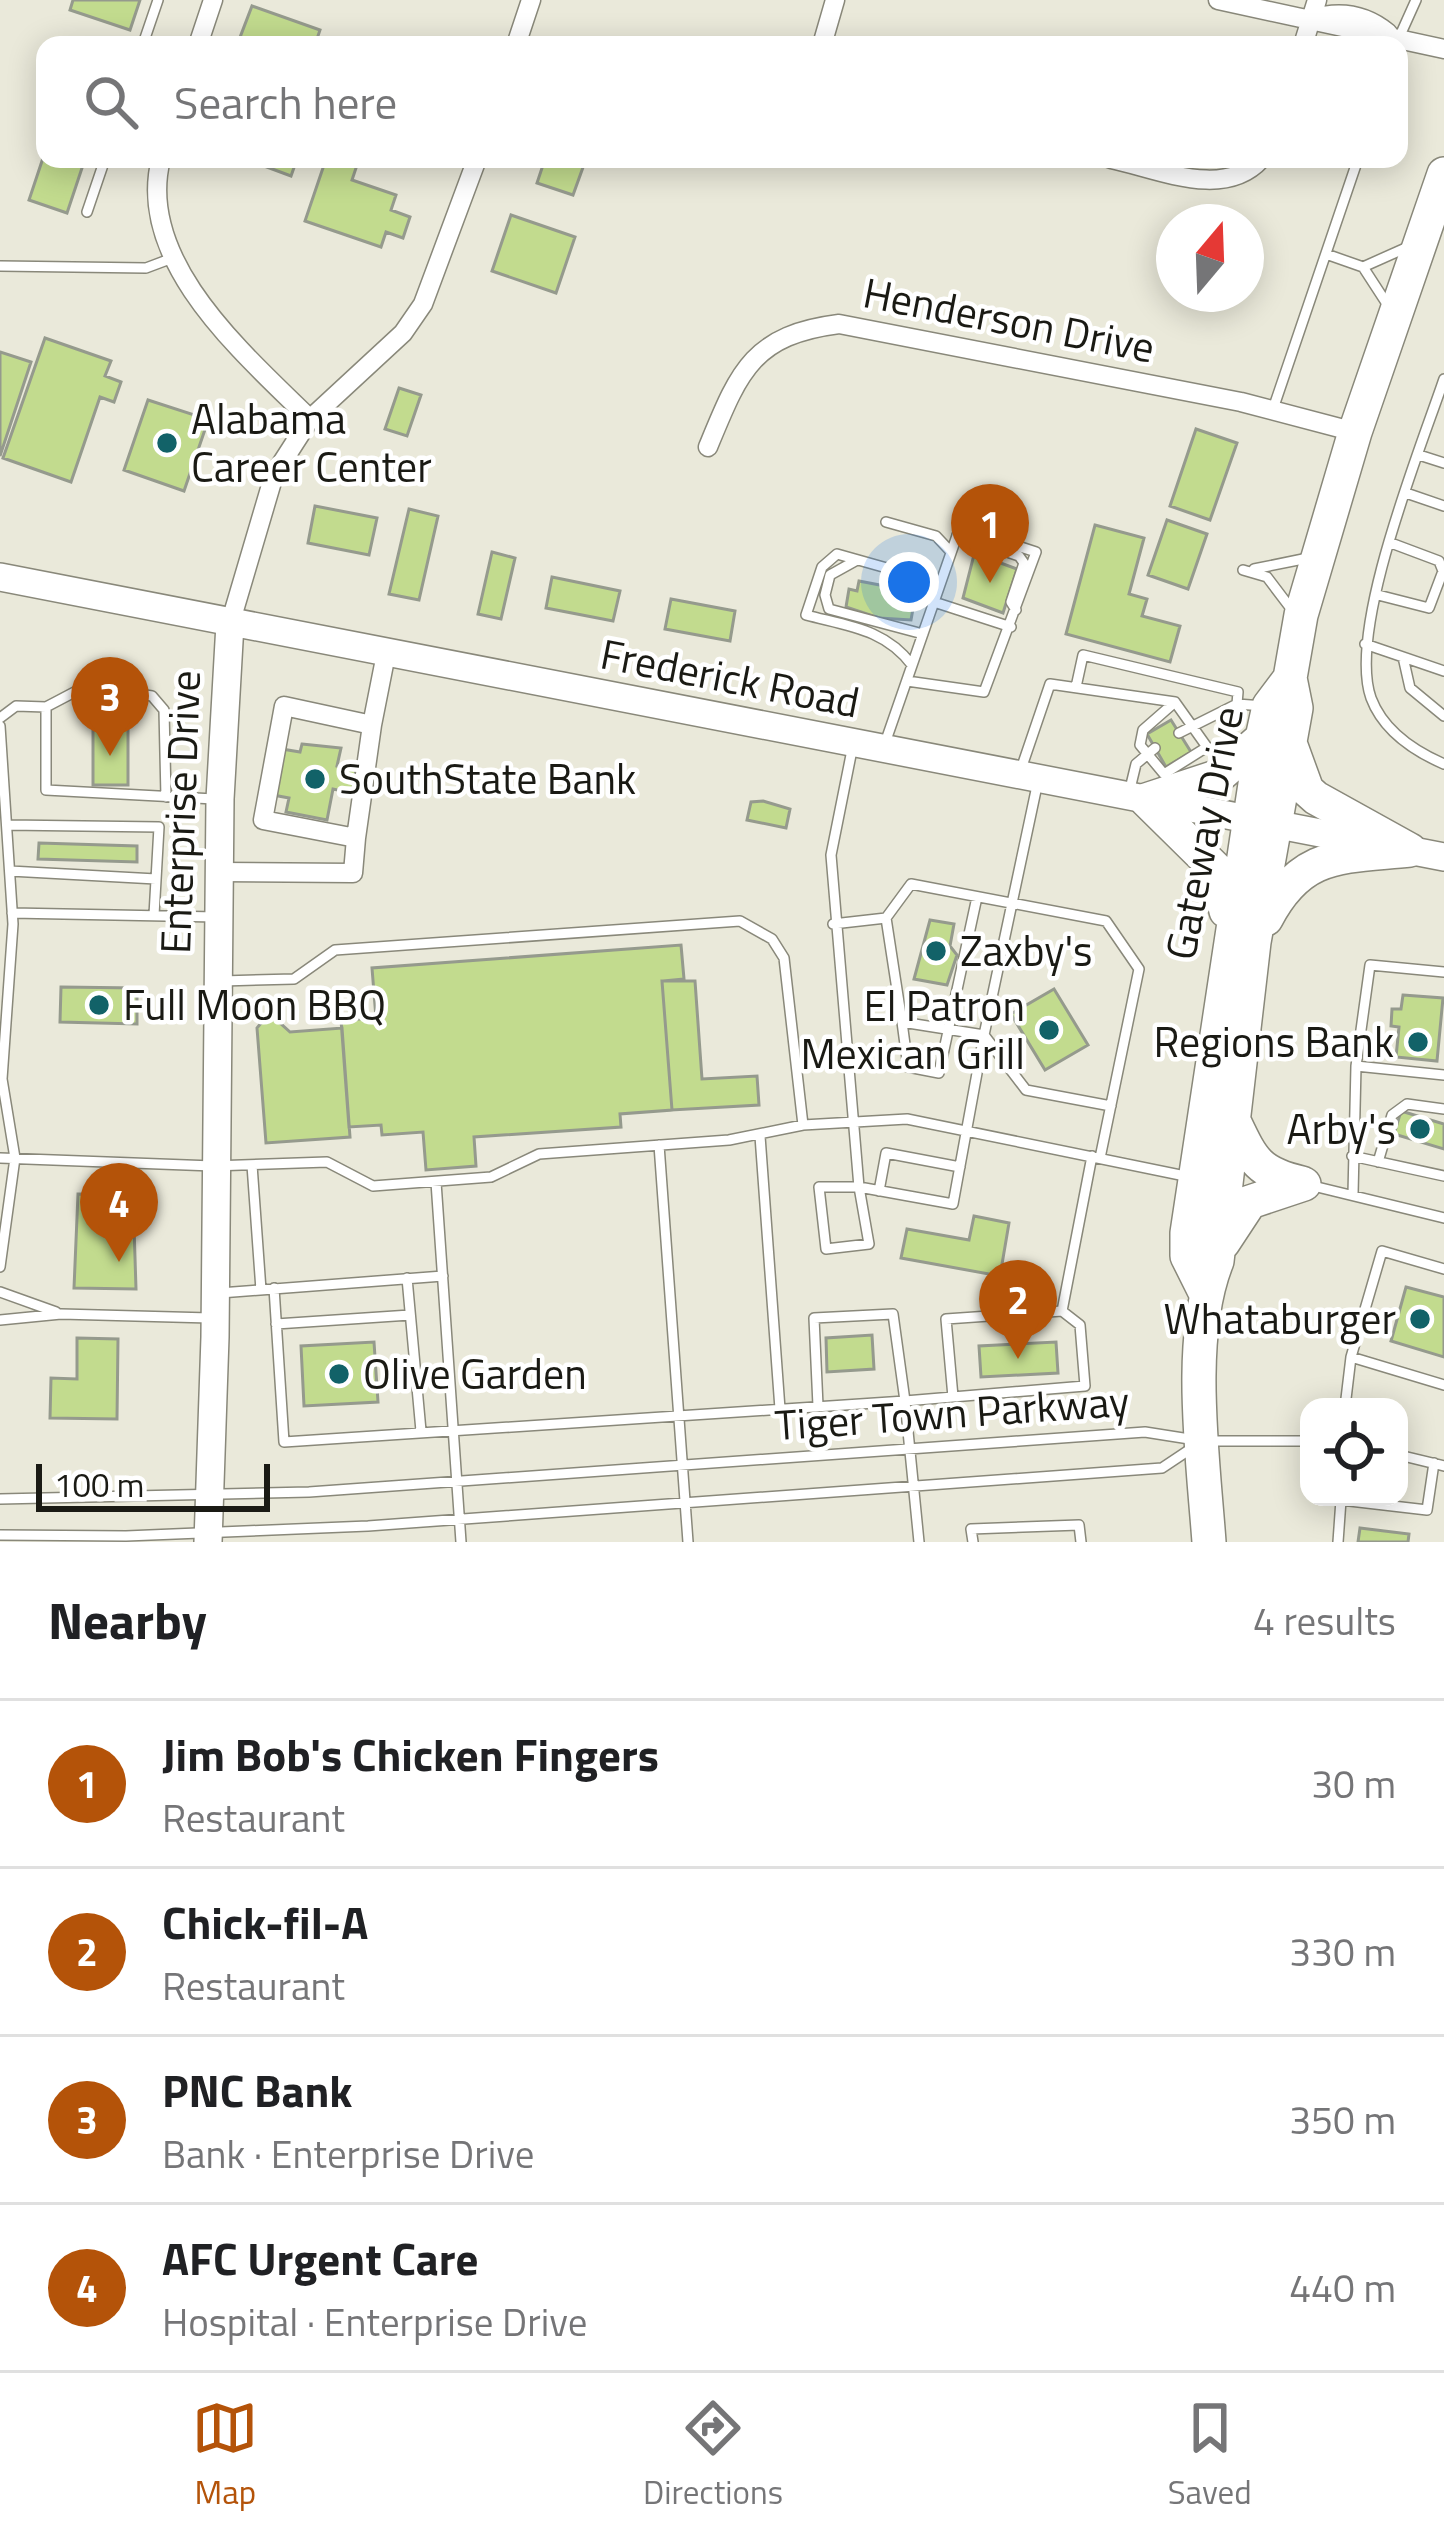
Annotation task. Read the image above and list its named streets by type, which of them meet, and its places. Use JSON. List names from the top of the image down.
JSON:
{
  "streets": {
    "highway": ["Gateway Drive"],
    "main road": ["Frederick Road", "Enterprise Drive"],
    "street": ["Henderson Drive"],
    "lane": ["Tiger Town Parkway"]
  },
  "crossings": [
    ["Henderson Drive", "Gateway Drive"],
    ["Frederick Road", "Enterprise Drive"],
    ["Frederick Road", "Gateway Drive"],
    ["Enterprise Drive", "Tiger Town Parkway"],
    ["Gateway Drive", "Tiger Town Parkway"]
  ],
  "places": [
    "Alabama Career Center",
    "SouthState Bank",
    "Zaxby's",
    "Full Moon BBQ",
    "El Patron Mexican Grill",
    "Regions Bank",
    "Arby's",
    "Whataburger",
    "Olive Garden"
  ],
  "scale_bar": "100 m",
  "north": "top",
  "page": {
    "search": "Search here",
    "pins": [
      "1",
      "3",
      "4",
      "2"
    ],
    "scale": "100 m",
    "heading": ["Nearby", "4 results"],
    "list": [
      {
        "mark": "1",
        "name": "Jim Bob's Chicken Fingers",
        "note": "Restaurant",
        "value": "30 m"
      },
      {
        "mark": "2",
        "name": "Chick-fil-A",
        "note": "Restaurant",
        "value": "330 m"
      },
      {
        "mark": "3",
        "name": "PNC Bank",
        "note": "Bank · Enterprise Drive",
        "value": "350 m"
      },
      {
        "mark": "4",
        "name": "AFC Urgent Care",
        "note": "Hospital · Enterprise Drive",
        "value": "440 m"
      }
    ],
    "nav": ["Map", "Directions", "Saved"]
  }
}
